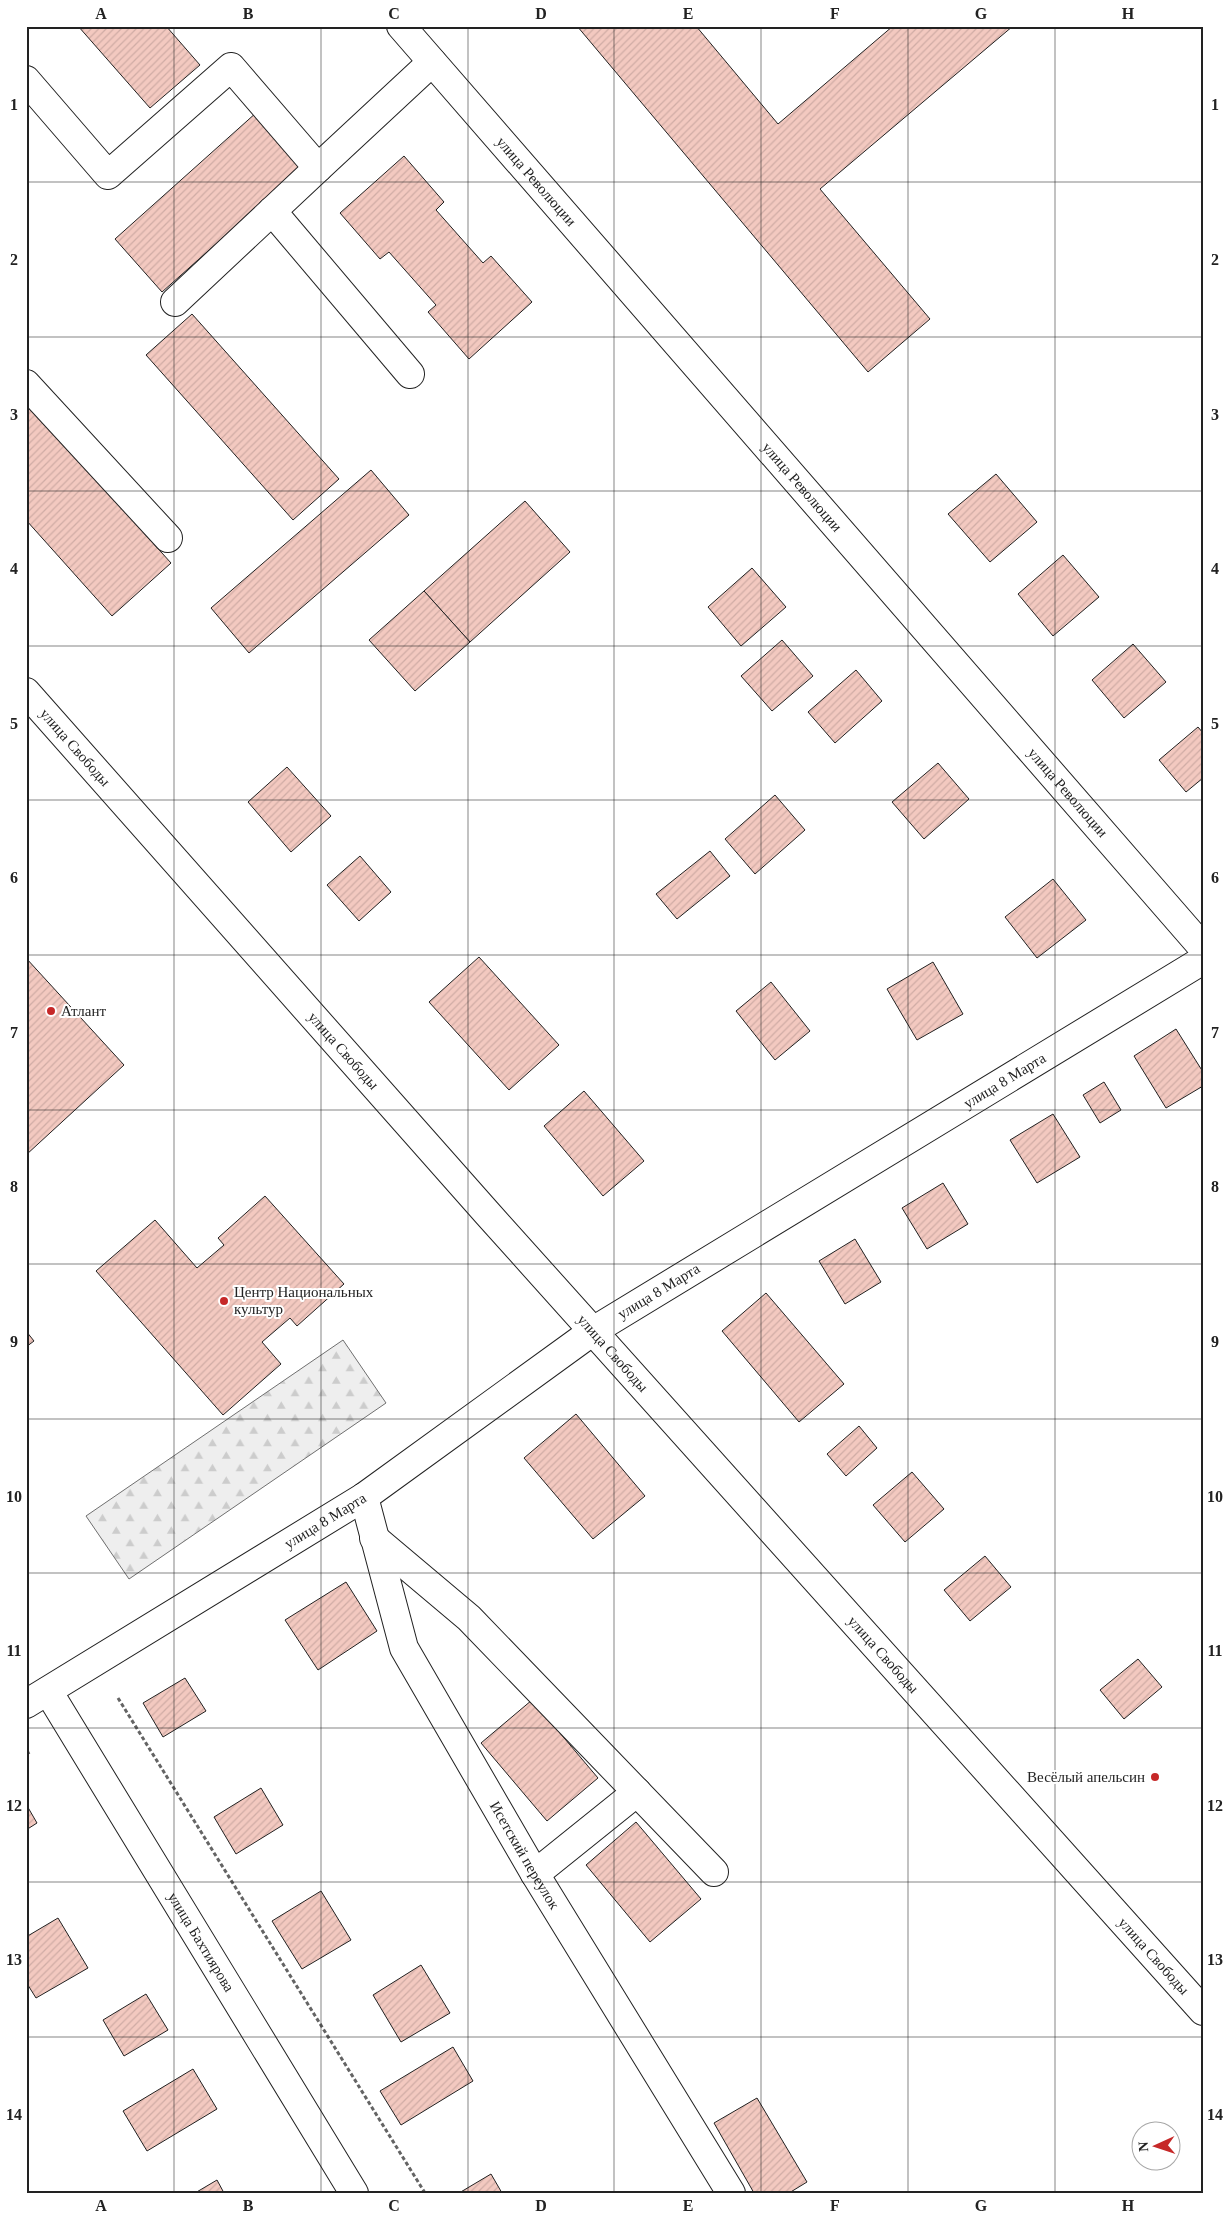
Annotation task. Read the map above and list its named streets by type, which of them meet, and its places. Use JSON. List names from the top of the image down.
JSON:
{
  "streets": {
    "street": [
      "улица Революции",
      "улица Свободы",
      "улица 8 Марта",
      "Исетский переулок",
      "улица Бахтиярова"
    ]
  },
  "crossings": [
    ["улица Свободы", "улица 8 Марта"],
    ["улица 8 Марта", "Исетский переулок"],
    ["улица 8 Марта", "улица Бахтиярова"]
  ],
  "places": ["Атлант", "Центр Национальных культур", "Весёлый апельсин"],
  "north": "left",
  "grid": {
    "columns": [
      "A",
      "B",
      "C",
      "D",
      "E",
      "F",
      "G",
      "H"
    ],
    "rows": [
      "1",
      "2",
      "3",
      "4",
      "5",
      "6",
      "7",
      "8",
      "9",
      "10",
      "11",
      "12",
      "13",
      "14"
    ]
  }
}
